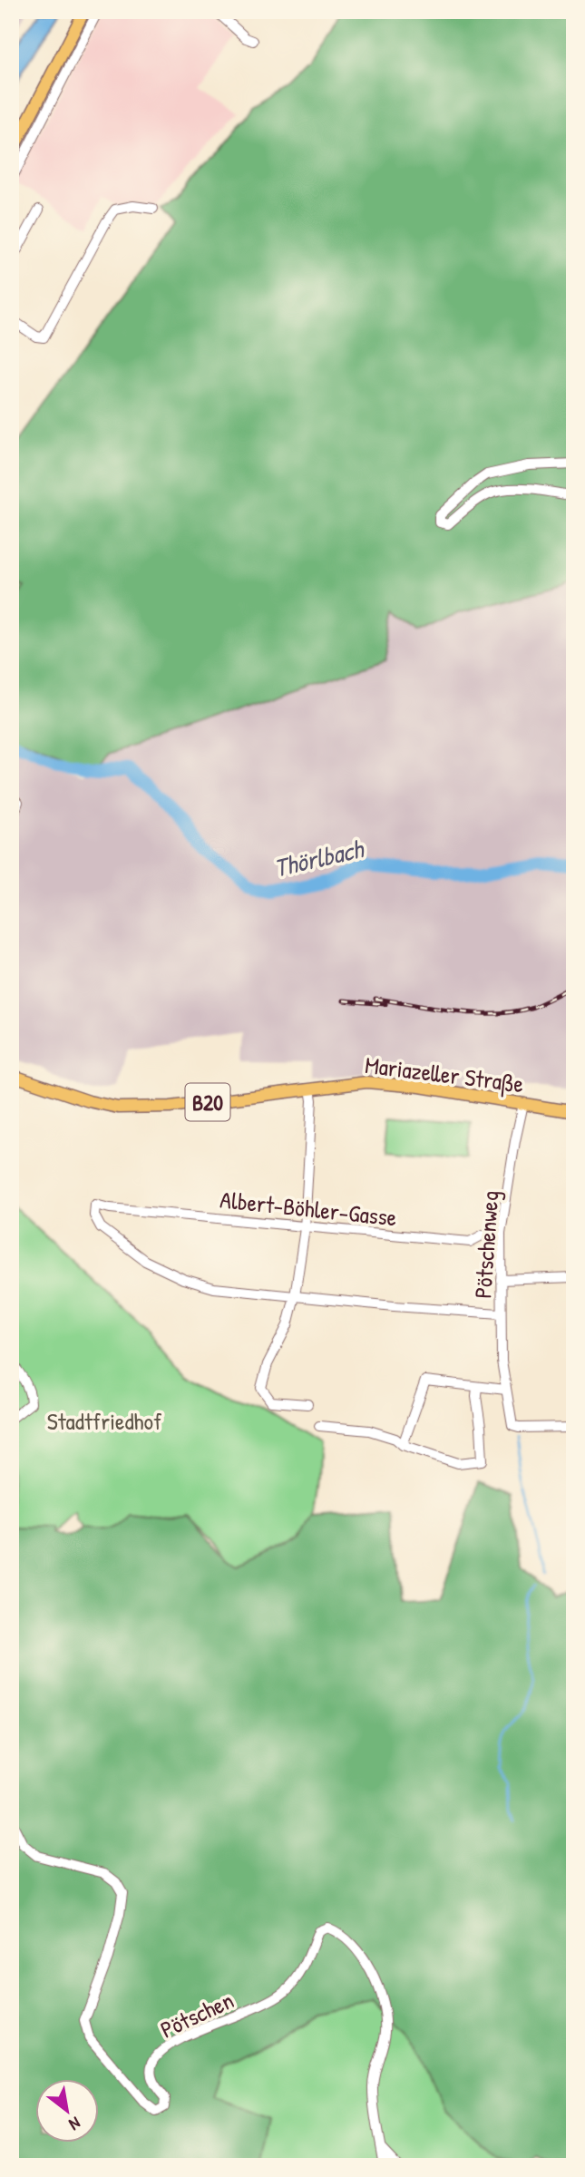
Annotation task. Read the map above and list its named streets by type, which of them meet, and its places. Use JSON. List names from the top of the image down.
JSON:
{
  "streets": {
    "main road": ["Mariazeller Straße", "B20"],
    "street": ["Albert-Böhler-Gasse", "Pötschenweg", "Pötschen"]
  },
  "crossings": [
    ["Mariazeller Straße", "Pötschenweg"],
    ["Albert-Böhler-Gasse", "Pötschenweg"]
  ],
  "water": ["Thörlbach"],
  "parks": ["Stadtfriedhof"],
  "north": "bottom right"
}
